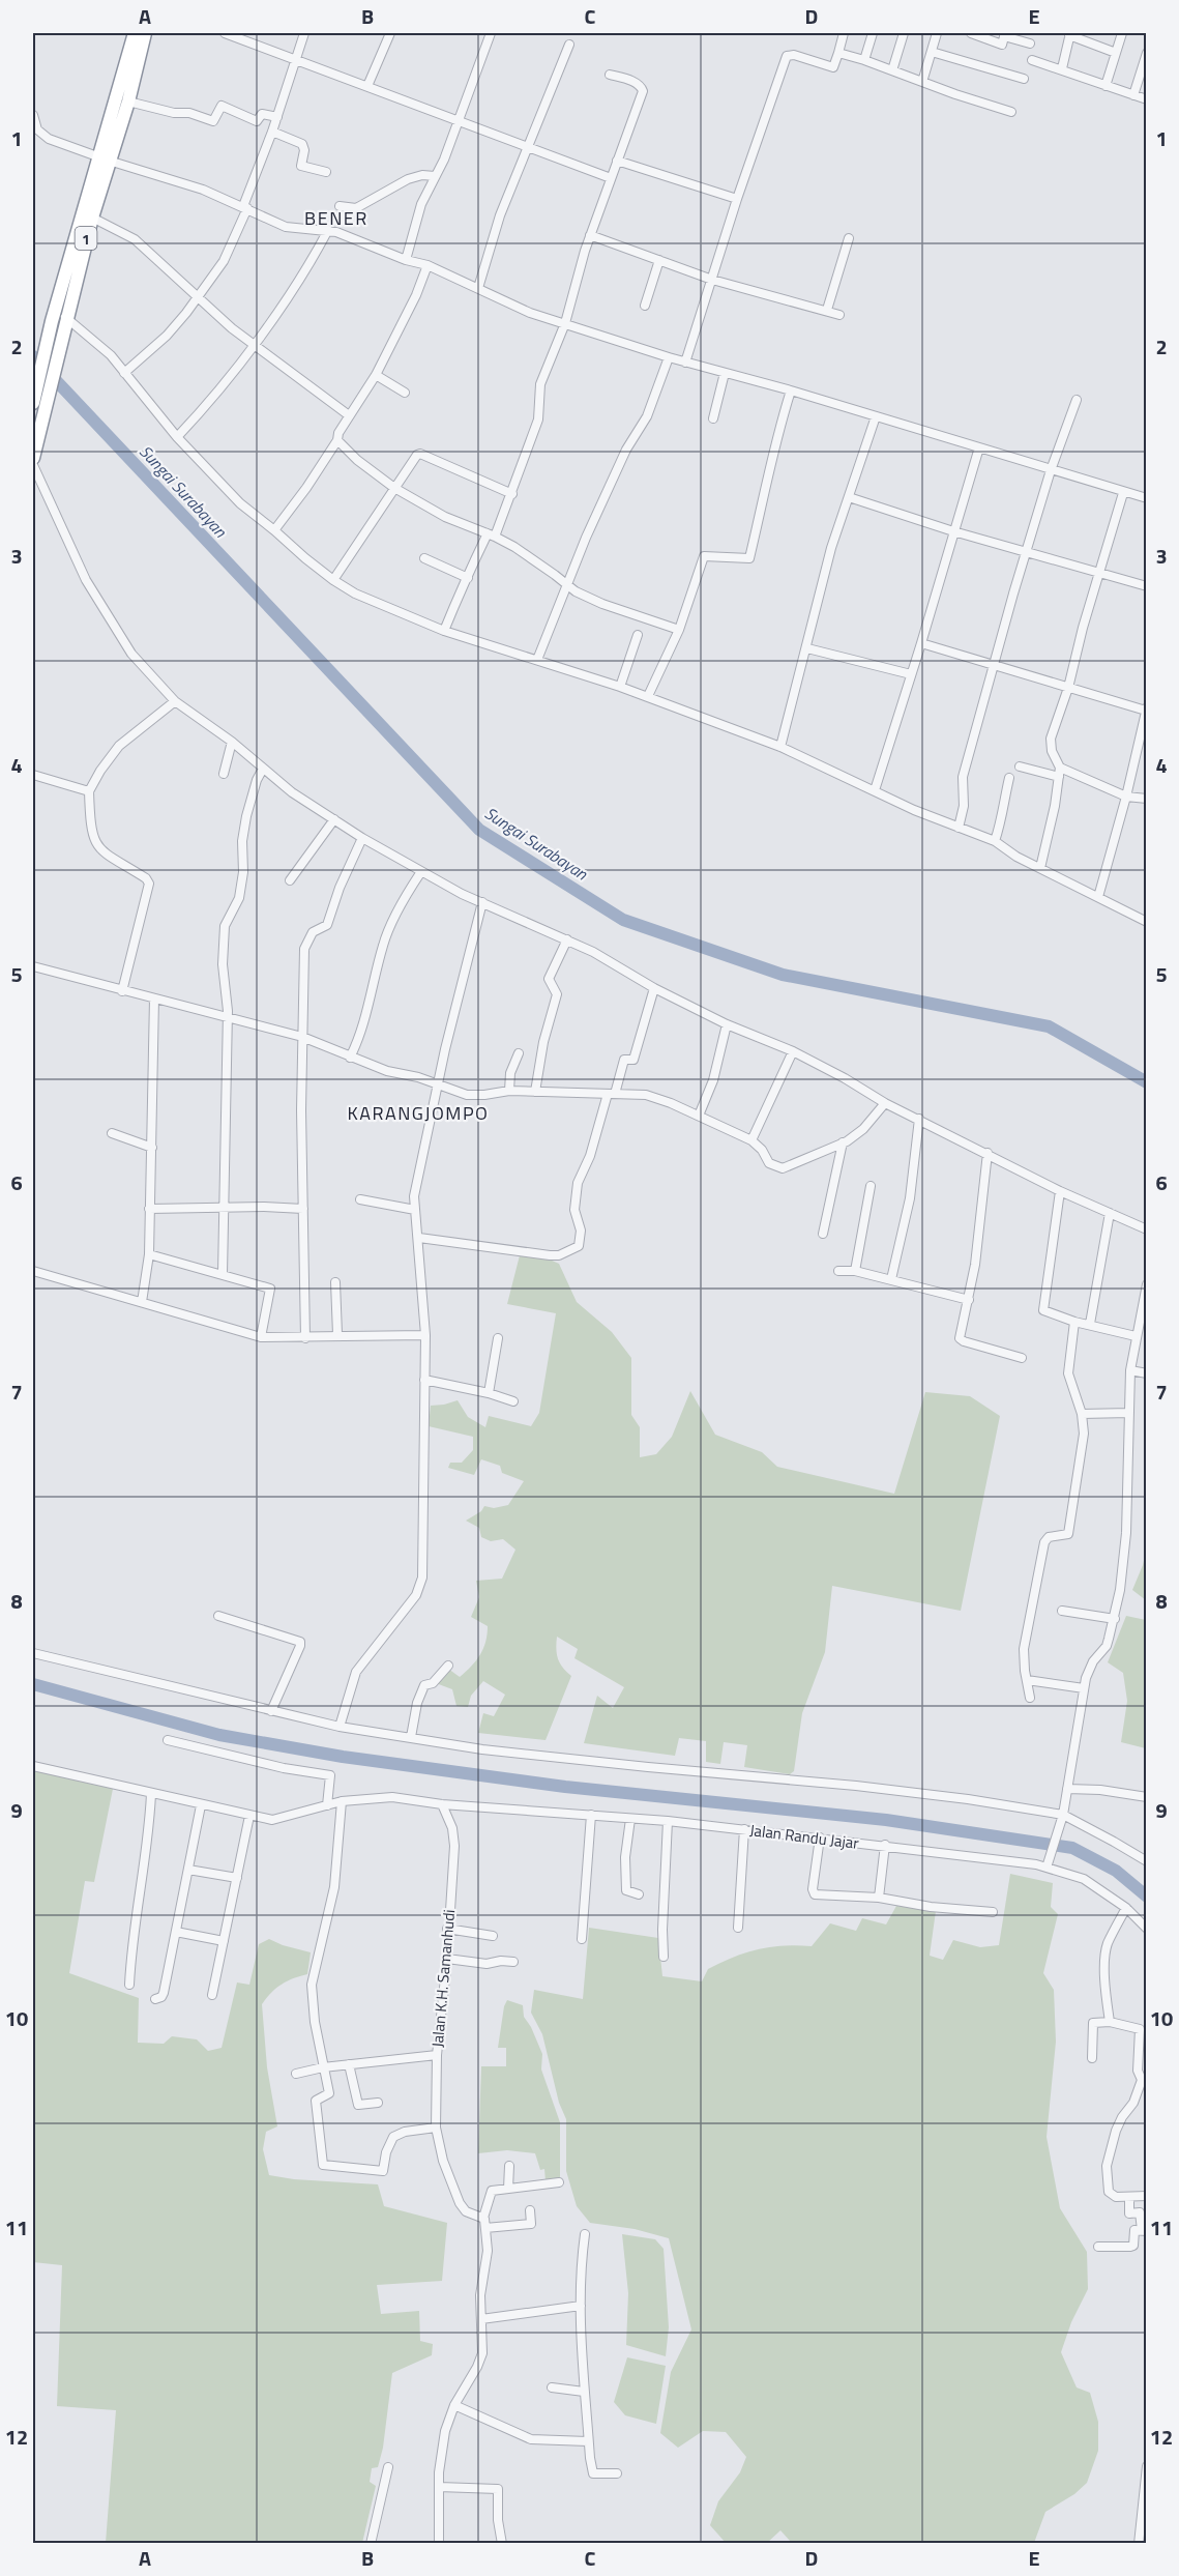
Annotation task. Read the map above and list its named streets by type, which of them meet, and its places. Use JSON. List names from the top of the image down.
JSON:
{
  "streets": {
    "highway": ["1"],
    "street": ["Jalan Randu Jajar", "Jalan K.H. Samanhudi"]
  },
  "crossings": [
    ["Jalan Randu Jajar", "Jalan K.H. Samanhudi"]
  ],
  "districts": ["BENER", "KARANGJOMPO"],
  "water": ["Sungai Surabayan"],
  "grid": {
    "columns": [
      "A",
      "B",
      "C",
      "D",
      "E"
    ],
    "rows": [
      "1",
      "2",
      "3",
      "4",
      "5",
      "6",
      "7",
      "8",
      "9",
      "10",
      "11",
      "12"
    ]
  }
}
